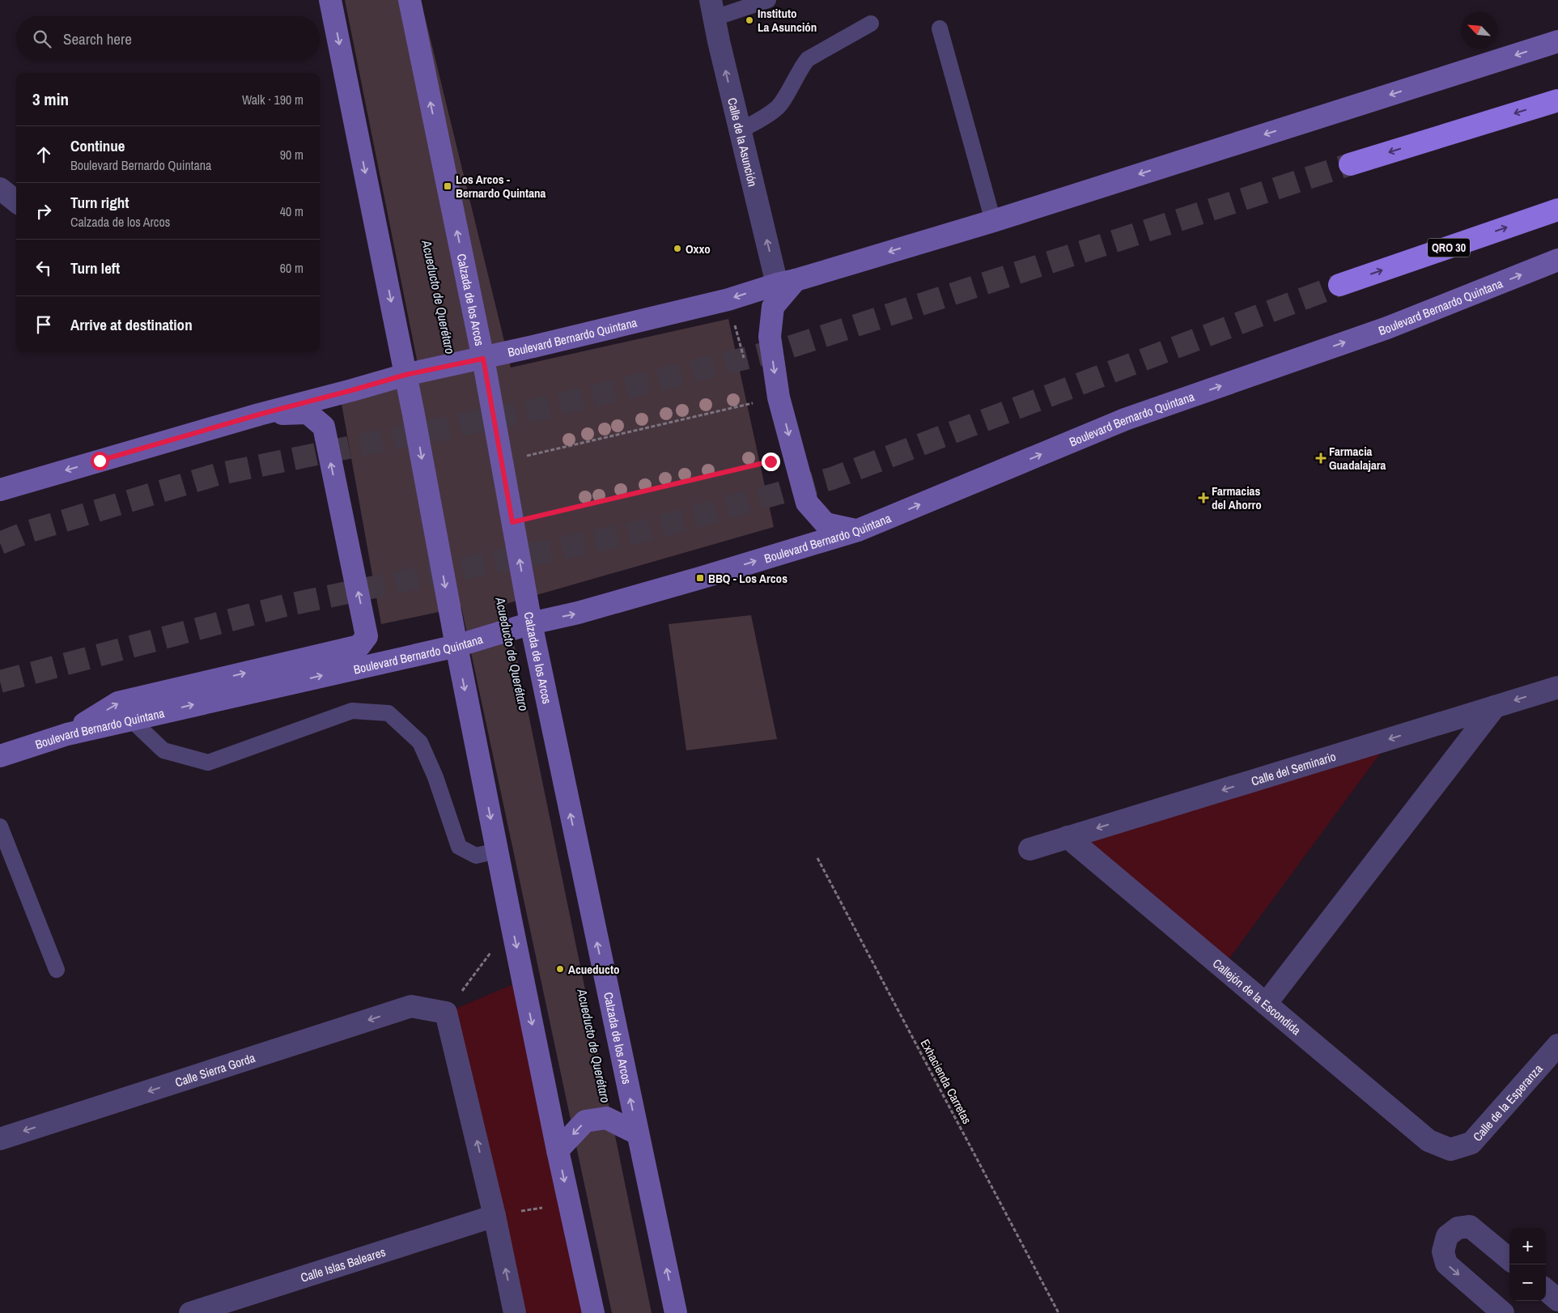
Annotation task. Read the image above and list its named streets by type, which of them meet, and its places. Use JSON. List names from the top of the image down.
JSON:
{
  "streets": {
    "highway": ["QRO 30"],
    "main road": ["Calzada de los Arcos", "Boulevard Bernardo Quintana"],
    "street": [
      "Calle de la Asunción",
      "Calle del Seminario",
      "Callejón de la Escondida",
      "Calle Sierra Gorda",
      "Calle de la Esperanza",
      "Calle Islas Baleares"
    ],
    "path": ["Exhacienda Carretas"]
  },
  "crossings": [
    ["Calle de la Asunción", "Boulevard Bernardo Quintana"],
    ["Calzada de los Arcos", "Boulevard Bernardo Quintana"],
    ["Calle del Seminario", "Callejón de la Escondida"],
    ["Callejón de la Escondida", "Calle de la Esperanza"]
  ],
  "one_way": ["Calle de la Asunción", "Calle del Seminario", "Calle Sierra Gorda"],
  "water": ["Acueducto de Querétaro"],
  "places": {
    "other": ["Instituto La Asunción", "Oxxo", "Acueducto"],
    "transit": ["Los Arcos - Bernardo Quintana", "BBQ - Los Arcos"],
    "health": ["Farmacia Guadalajara", "Farmacias del Ahorro"]
  },
  "north": "top left",
  "page": {
    "search": "Search here",
    "heading": ["3 min", "Walk · 190 m"],
    "list": [
      ["Continue", "Boulevard Bernardo Quintana", "90 m"],
      ["Turn right", "Calzada de los Arcos", "40 m"],
      ["Turn left", "60 m"],
      "Arrive at destination"
    ],
    "map_buttons": ["+", "−"]
  }
}
